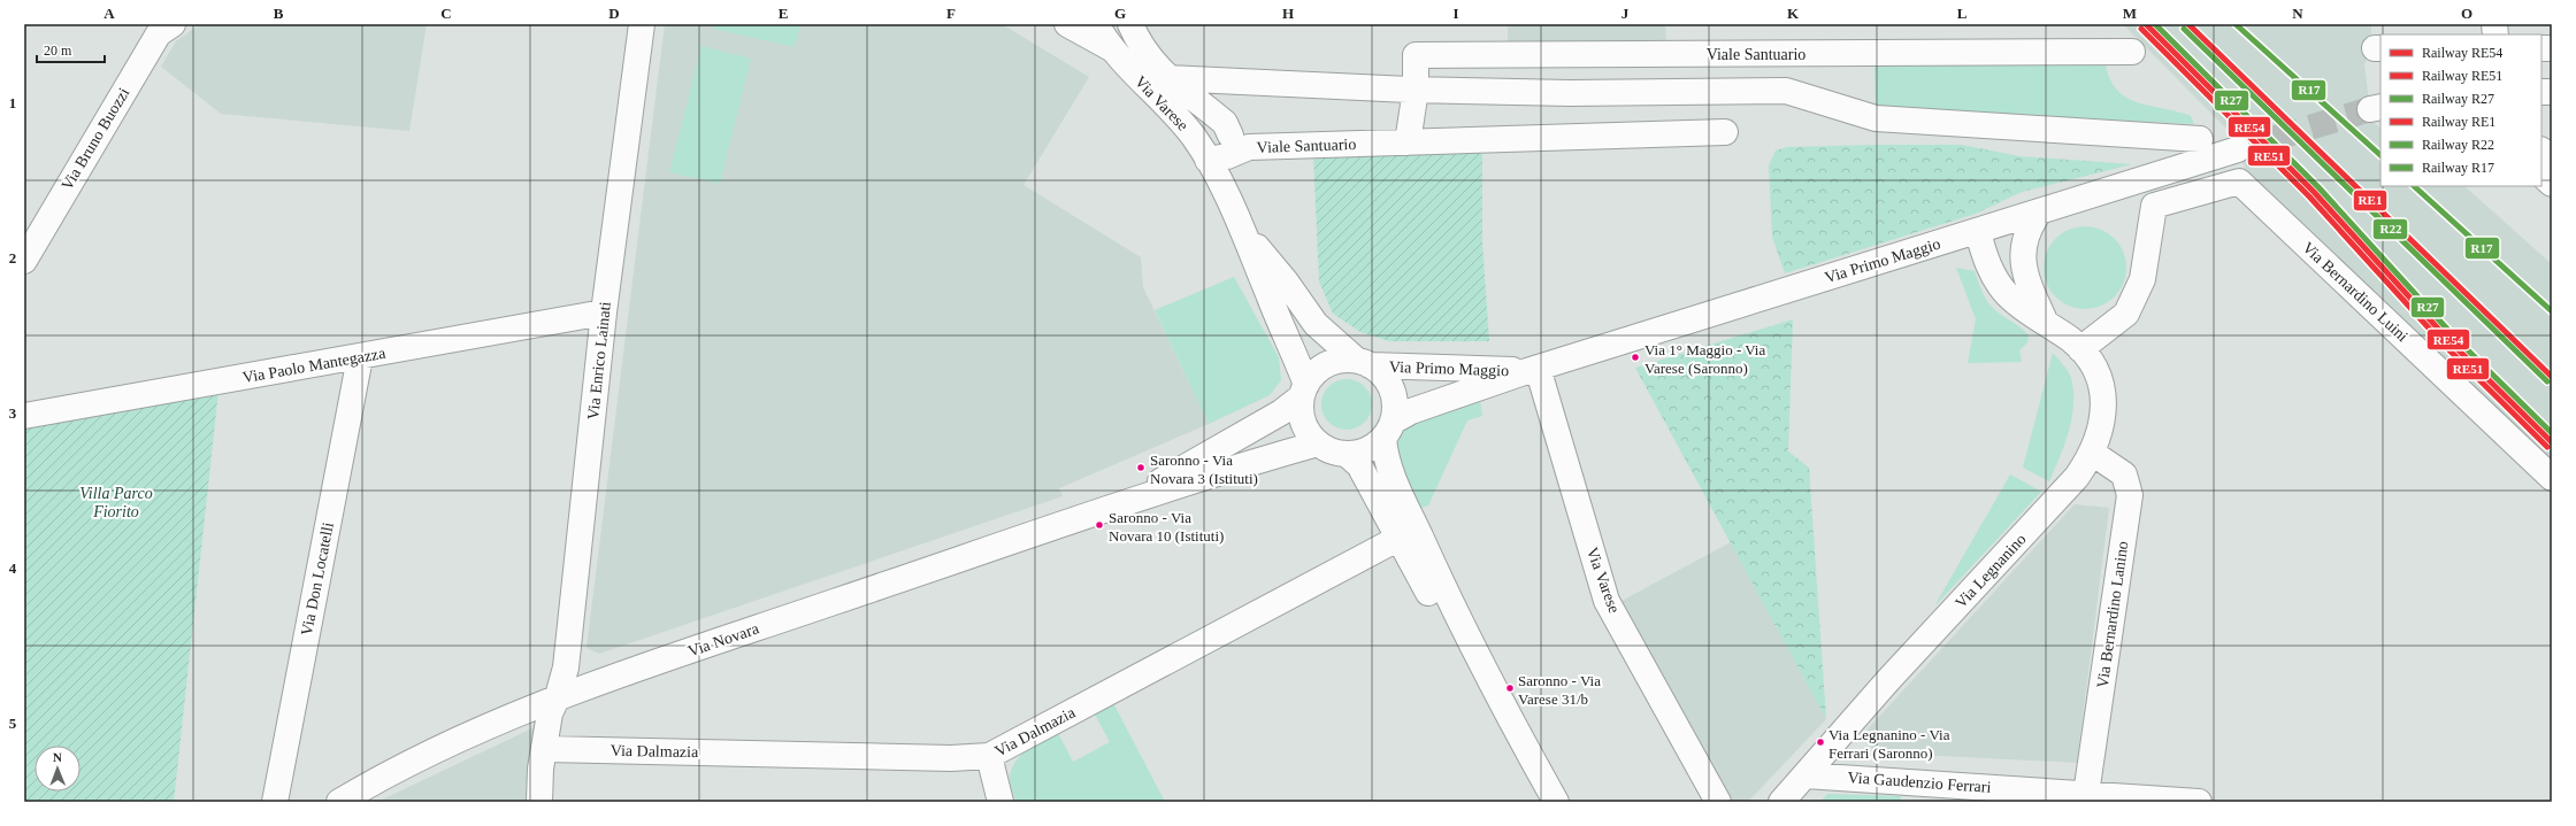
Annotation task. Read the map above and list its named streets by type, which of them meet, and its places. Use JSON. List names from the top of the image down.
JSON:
{
  "streets": {
    "street": [
      "Viale Santuario",
      "Via Varese",
      "Via Bruno Buozzi",
      "Via Primo Maggio",
      "Via Bernardino Luini",
      "Via Enrico Lainati",
      "Via Paolo Mantegazza",
      "Via Legnanino",
      "Via Don Locatelli",
      "Via Bernardino Lanino",
      "Via Novara",
      "Via Dalmazia",
      "Via Gaudenzio Ferrari"
    ]
  },
  "crossings": [
    ["Viale Santuario", "Via Varese"],
    ["Via Varese", "Via Primo Maggio"],
    ["Via Varese", "Via Novara"],
    ["Via Primo Maggio", "Via Legnanino"],
    ["Via Primo Maggio", "Via Novara"],
    ["Via Bernardino Luini", "Via Legnanino"],
    ["Via Enrico Lainati", "Via Paolo Mantegazza"],
    ["Via Enrico Lainati", "Via Novara"],
    ["Via Enrico Lainati", "Via Dalmazia"],
    ["Via Paolo Mantegazza", "Via Don Locatelli"],
    ["Via Legnanino", "Via Bernardino Lanino"],
    ["Via Legnanino", "Via Gaudenzio Ferrari"],
    ["Via Bernardino Lanino", "Via Gaudenzio Ferrari"]
  ],
  "parks": ["Villa Parco Fiorito"],
  "places": [
    "Via 1° Maggio - Via Varese (Saronno)",
    "Saronno - Via Novara 3 (Istituti)",
    "Saronno - Via Novara 10 (Istituti)",
    "Saronno - Via Varese 31/b",
    "Via Legnanino - Via Ferrari (Saronno)"
  ],
  "lines": [
    "rail line RE54",
    "rail line R27",
    "rail line RE1",
    "rail line R17",
    "rail line RE51",
    "rail line R22"
  ],
  "legend": [
    "Railway RE54",
    "Railway RE51",
    "Railway R27",
    "Railway RE1",
    "Railway R22",
    "Railway R17"
  ],
  "scale_bar": "20 m",
  "north": "top",
  "grid": {
    "columns": [
      "A",
      "B",
      "C",
      "D",
      "E",
      "F",
      "G",
      "H",
      "I",
      "J",
      "K",
      "L",
      "M",
      "N",
      "O"
    ],
    "rows": [
      "1",
      "2",
      "3",
      "4",
      "5"
    ]
  }
}
